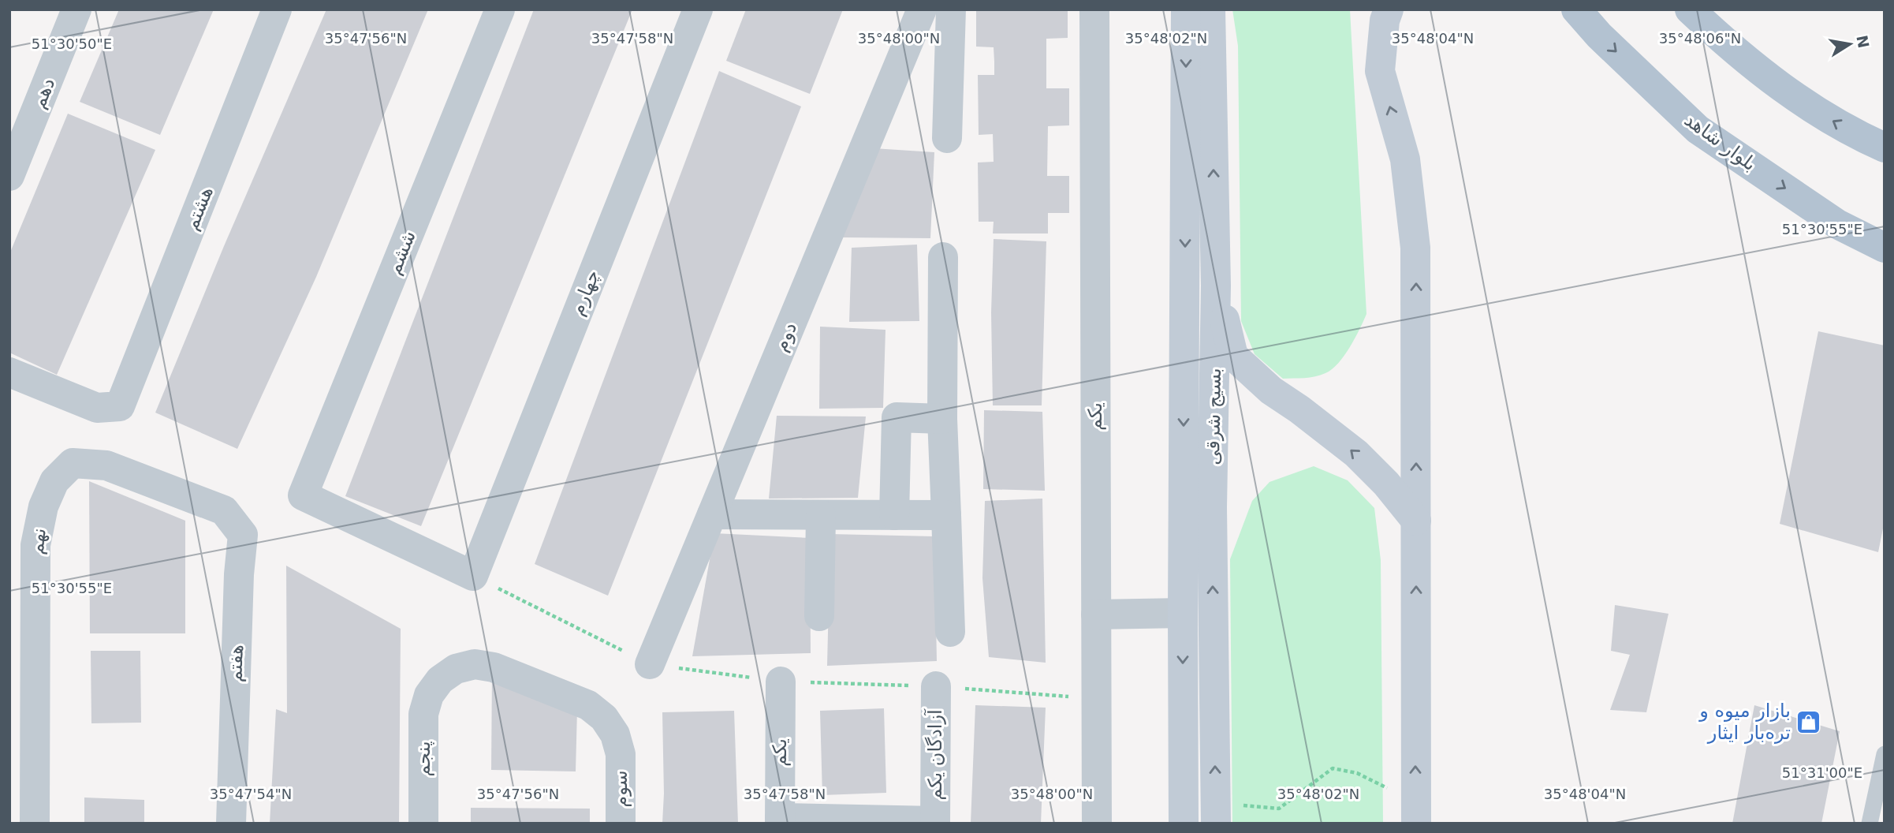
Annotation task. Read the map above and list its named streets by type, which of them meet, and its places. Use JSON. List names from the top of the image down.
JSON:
{
  "streets": {
    "main road": ["بلوار شاهد", "بسیج شرقی"],
    "street": [
      "دهم",
      "هشتم",
      "ششم",
      "چهارم",
      "دوم",
      "یکم",
      "نهم",
      "هفتم",
      "آزادگان یکم",
      "پنجم",
      "سوم"
    ]
  },
  "crossings": [
    ["ششم", "چهارم"],
    ["نهم", "هفتم"],
    ["پنجم", "سوم"]
  ],
  "places": {
    "shop": ["بازار میوه و تره‌بار ایثار"]
  },
  "north": "right",
  "coordinates": [
    "35°47'56\"N",
    "35°47'58\"N",
    "35°48'00\"N",
    "35°48'02\"N",
    "35°48'04\"N",
    "35°48'06\"N",
    "51°30'50\"E",
    "51°30'55\"E",
    "51°31'00\"E",
    "35°47'54\"N"
  ]
}
